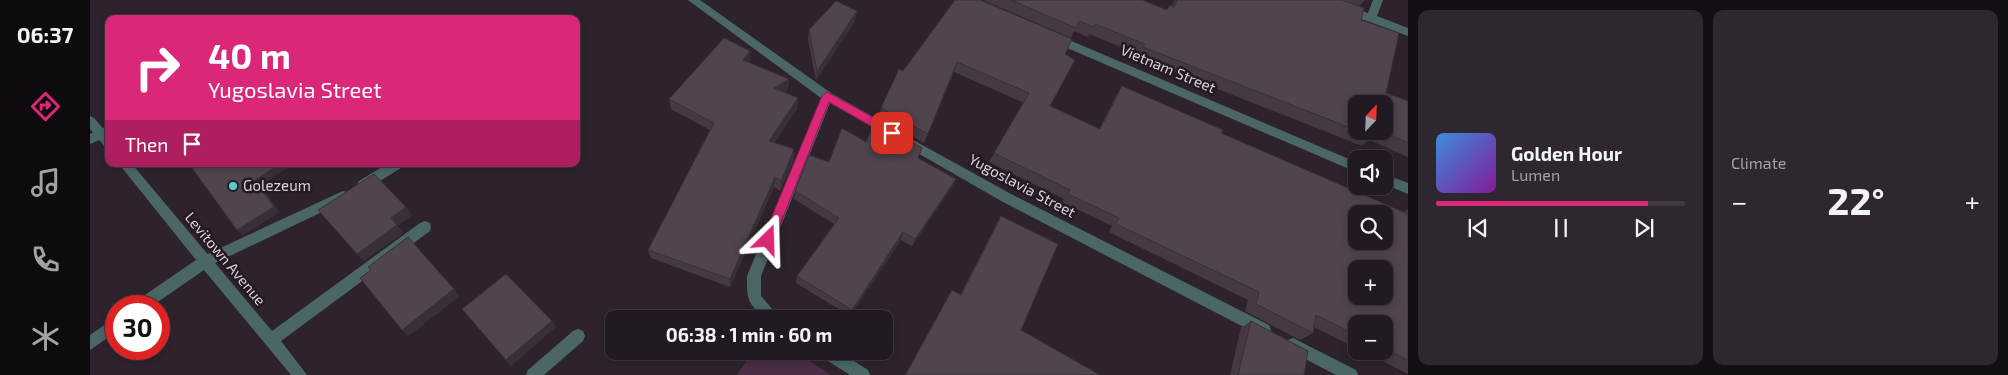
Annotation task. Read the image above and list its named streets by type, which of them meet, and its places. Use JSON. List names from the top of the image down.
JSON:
{
  "streets": {
    "street": ["Vietnam Street", "Yugoslavia Street", "Levitown Avenue"]
  },
  "places": ["Golezeum"],
  "north": "top right",
  "page": {
    "tabs": "06:37",
    "tile": "Climate",
    "turn": ["40 m", "Yugoslavia Street"],
    "map_buttons": ["+", "−"],
    "then": "Then",
    "song": ["Golden Hour", "Lumen"],
    "heat": ["−", "22°", "+"],
    "limit": "30",
    "trip": "06:38 · 1 min · 60 m"
  }
}
